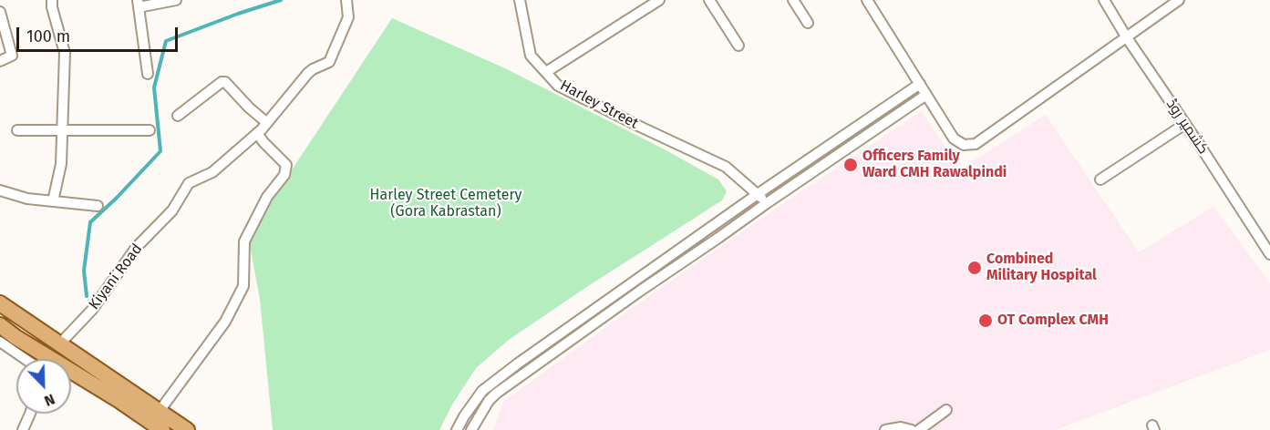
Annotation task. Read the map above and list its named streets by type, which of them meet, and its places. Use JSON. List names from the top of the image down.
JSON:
{
  "streets": {
    "street": ["Harley Street", "کشمیر روڈ", "Kiyani Road"]
  },
  "parks": ["Harley Street Cemetery (Gora Kabrastan)"],
  "places": ["Officers Family Ward CMH Rawalpindi", "Combined Military Hospital", "OT Complex CMH"],
  "scale_bar": "100 m",
  "north": "bottom right"
}
